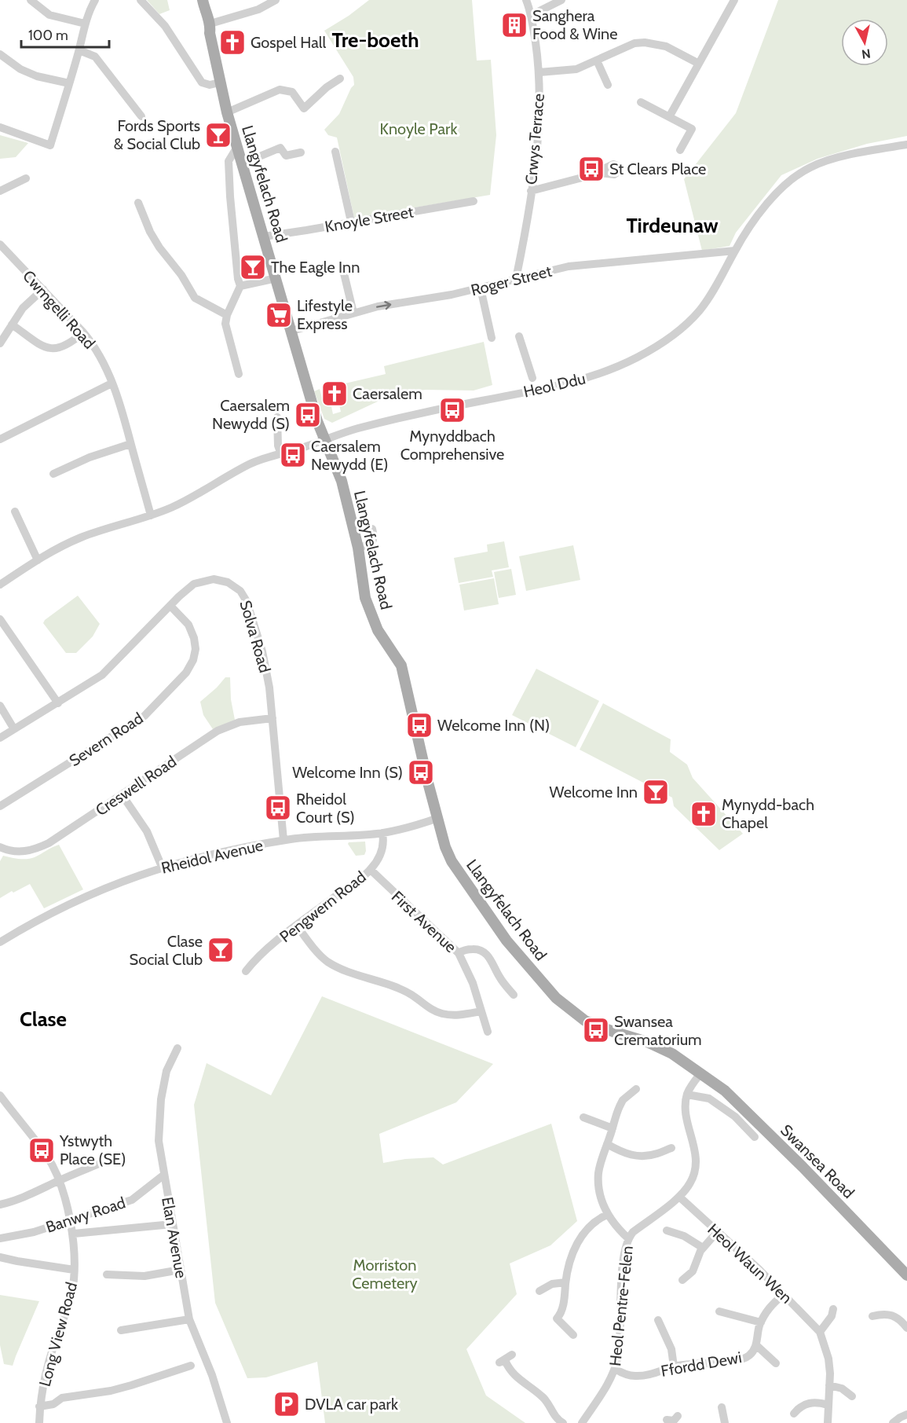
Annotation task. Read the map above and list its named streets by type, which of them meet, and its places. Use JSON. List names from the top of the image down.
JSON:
{
  "streets": {
    "main road": ["Llangyfelach Road", "Swansea Road"],
    "street": [
      "Crwys Terrace",
      "Knoyle Street",
      "Roger Street",
      "Cwmgelli Road",
      "Heol Ddu",
      "Solva Road",
      "Severn Road",
      "Creswell Road",
      "Rheidol Avenue",
      "Pengwern Road",
      "First Avenue",
      "Banwy Road",
      "Elan Avenue",
      "Heol Waun Wen",
      "Heol Pentre-Felen",
      "Long View Road",
      "Ffordd Dewi"
    ]
  },
  "crossings": [
    ["Crwys Terrace", "Roger Street"],
    ["Llangyfelach Road", "Knoyle Street"],
    ["Llangyfelach Road", "Roger Street"],
    ["Llangyfelach Road", "Heol Ddu"],
    ["Llangyfelach Road", "Rheidol Avenue"],
    ["Llangyfelach Road", "Swansea Road"],
    ["Roger Street", "Heol Ddu"],
    ["Cwmgelli Road", "Heol Ddu"],
    ["Solva Road", "Severn Road"],
    ["Solva Road", "Creswell Road"],
    ["Solva Road", "Rheidol Avenue"],
    ["Rheidol Avenue", "Pengwern Road"],
    ["Pengwern Road", "First Avenue"],
    ["Banwy Road", "Elan Avenue"],
    ["Banwy Road", "Long View Road"],
    ["Heol Waun Wen", "Heol Pentre-Felen"],
    ["Heol Waun Wen", "Ffordd Dewi"],
    ["Heol Pentre-Felen", "Ffordd Dewi"]
  ],
  "districts": ["Tre-boeth", "Tirdeunaw", "Clase"],
  "parks": ["Knoyle Park", "Morriston Cemetery"],
  "places": {
    "building": ["Sanghera Food & Wine"],
    "church": ["Gospel Hall", "Caersalem", "Mynydd-bach Chapel"],
    "bar": [
      "Fords Sports & Social Club",
      "The Eagle Inn",
      "Welcome Inn",
      "Clase Social Club"
    ],
    "bus stop": [
      "St Clears Place",
      "Mynyddbach Comprehensive",
      "Caersalem Newydd (S)",
      "Caersalem Newydd (E)",
      "Welcome Inn (N)",
      "Welcome Inn (S)",
      "Rheidol Court (S)",
      "Swansea Crematorium",
      "Ystwyth Place (SE)"
    ],
    "supermarket": ["Lifestyle Express"],
    "parking": ["DVLA car park"]
  },
  "scale_bar": "100 m",
  "north": "bottom"
}
